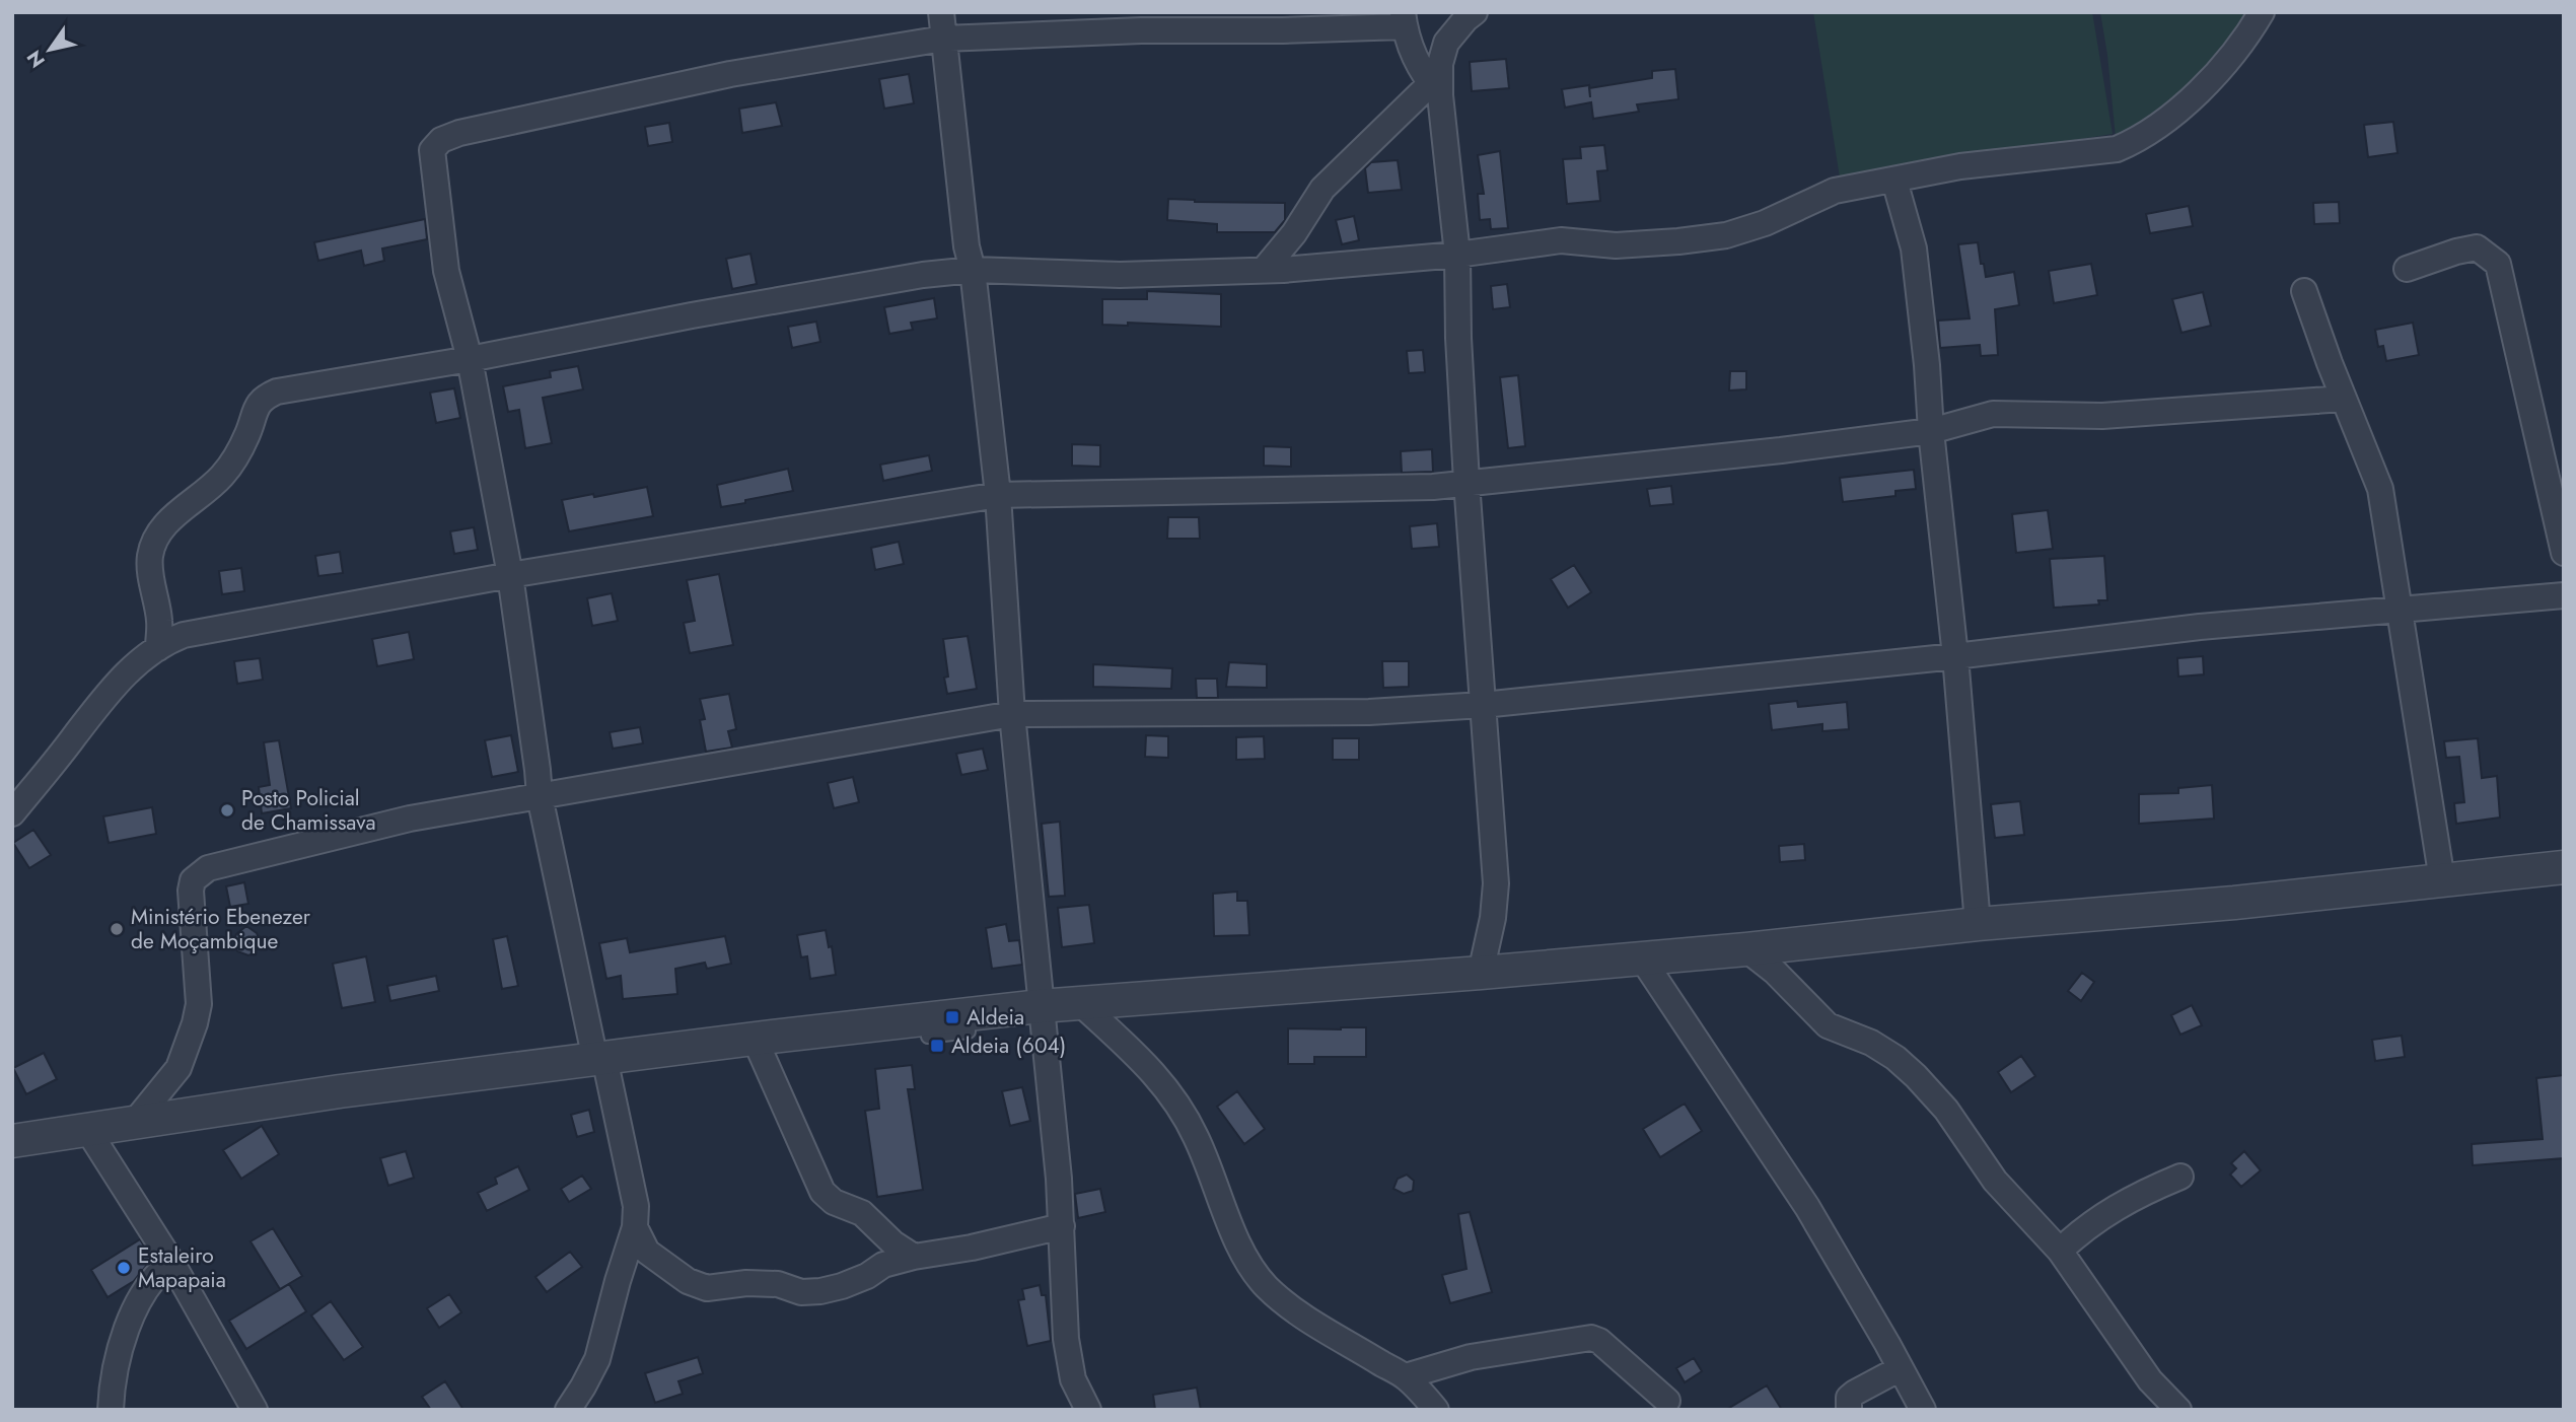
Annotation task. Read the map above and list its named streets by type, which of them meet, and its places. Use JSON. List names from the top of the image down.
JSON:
{
  "places": {
    "other": ["Posto Policial de Chamissava", "Ministério Ebenezer de Moçambique", "Estaleiro Mapapaia"],
    "transit": ["Aldeia", "Aldeia (604)"]
  },
  "north": "bottom left"
}
